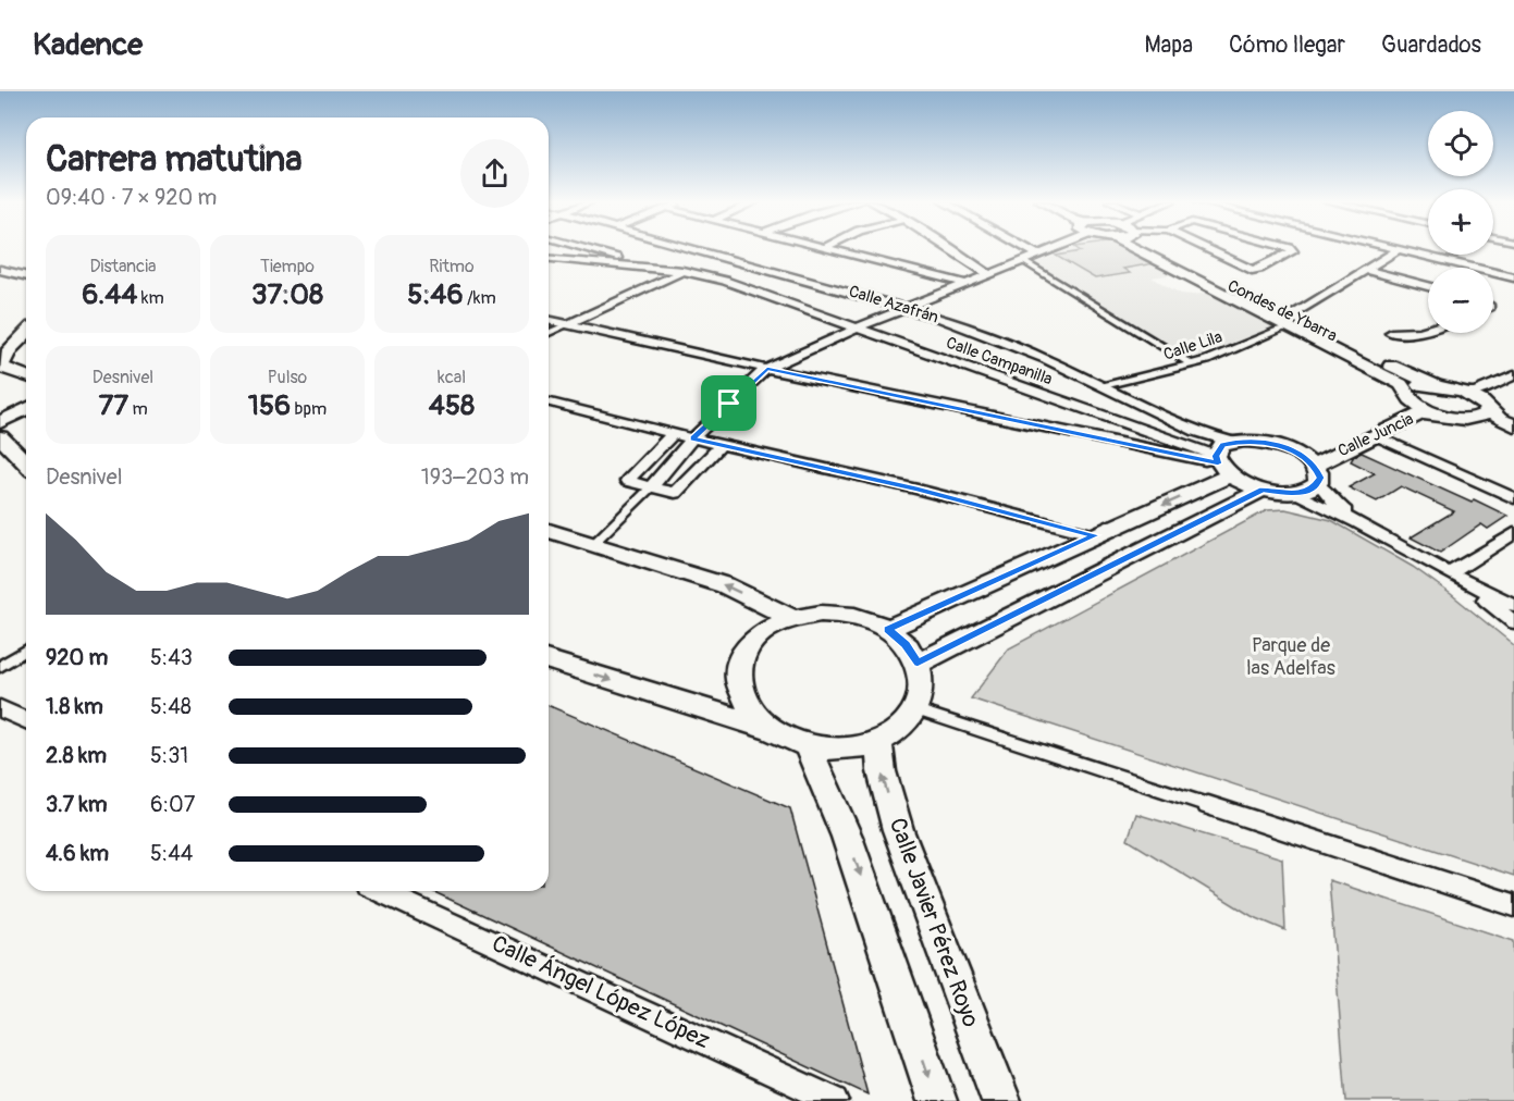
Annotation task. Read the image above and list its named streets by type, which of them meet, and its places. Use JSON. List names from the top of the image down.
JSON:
{
  "streets": {
    "main road": ["Condes de Ybarra", "Calle Juncia", "Calle Javier Pérez Royo"],
    "street": [
      "Calle Azafrán",
      "Calle Lila",
      "Calle Campanilla",
      "Calle Ángel López López"
    ]
  },
  "crossings": [
    ["Calle Azafrán", "Calle Lila"],
    ["Condes de Ybarra", "Calle Lila"],
    ["Condes de Ybarra", "Calle Juncia"]
  ],
  "parks": ["Parque de las Adelfas"],
  "page": {
    "header": "Kadence",
    "nav": ["Mapa", "Cómo llegar", "Guardados"],
    "map_buttons": ["+", "−"],
    "heading": ["Carrera matutina", "09:40 · 7 × 920 m"],
    "stats": [
      ["Distancia", "6.44 km"],
      ["Tiempo", "37:08"],
      ["Ritmo", "5:46 /km"],
      ["Desnivel", "77 m"],
      ["Pulso", "156 bpm"],
      ["kcal", "458"]
    ],
    "chart": ["Desnivel", "193–203 m"],
    "list": [
      {
        "name": "920 m",
        "note": "5:43"
      },
      {
        "name": "1.8 km",
        "note": "5:48"
      },
      {
        "name": "2.8 km",
        "note": "5:31"
      },
      {
        "name": "3.7 km",
        "note": "6:07"
      },
      {
        "name": "4.6 km",
        "note": "5:44"
      }
    ]
  }
}
